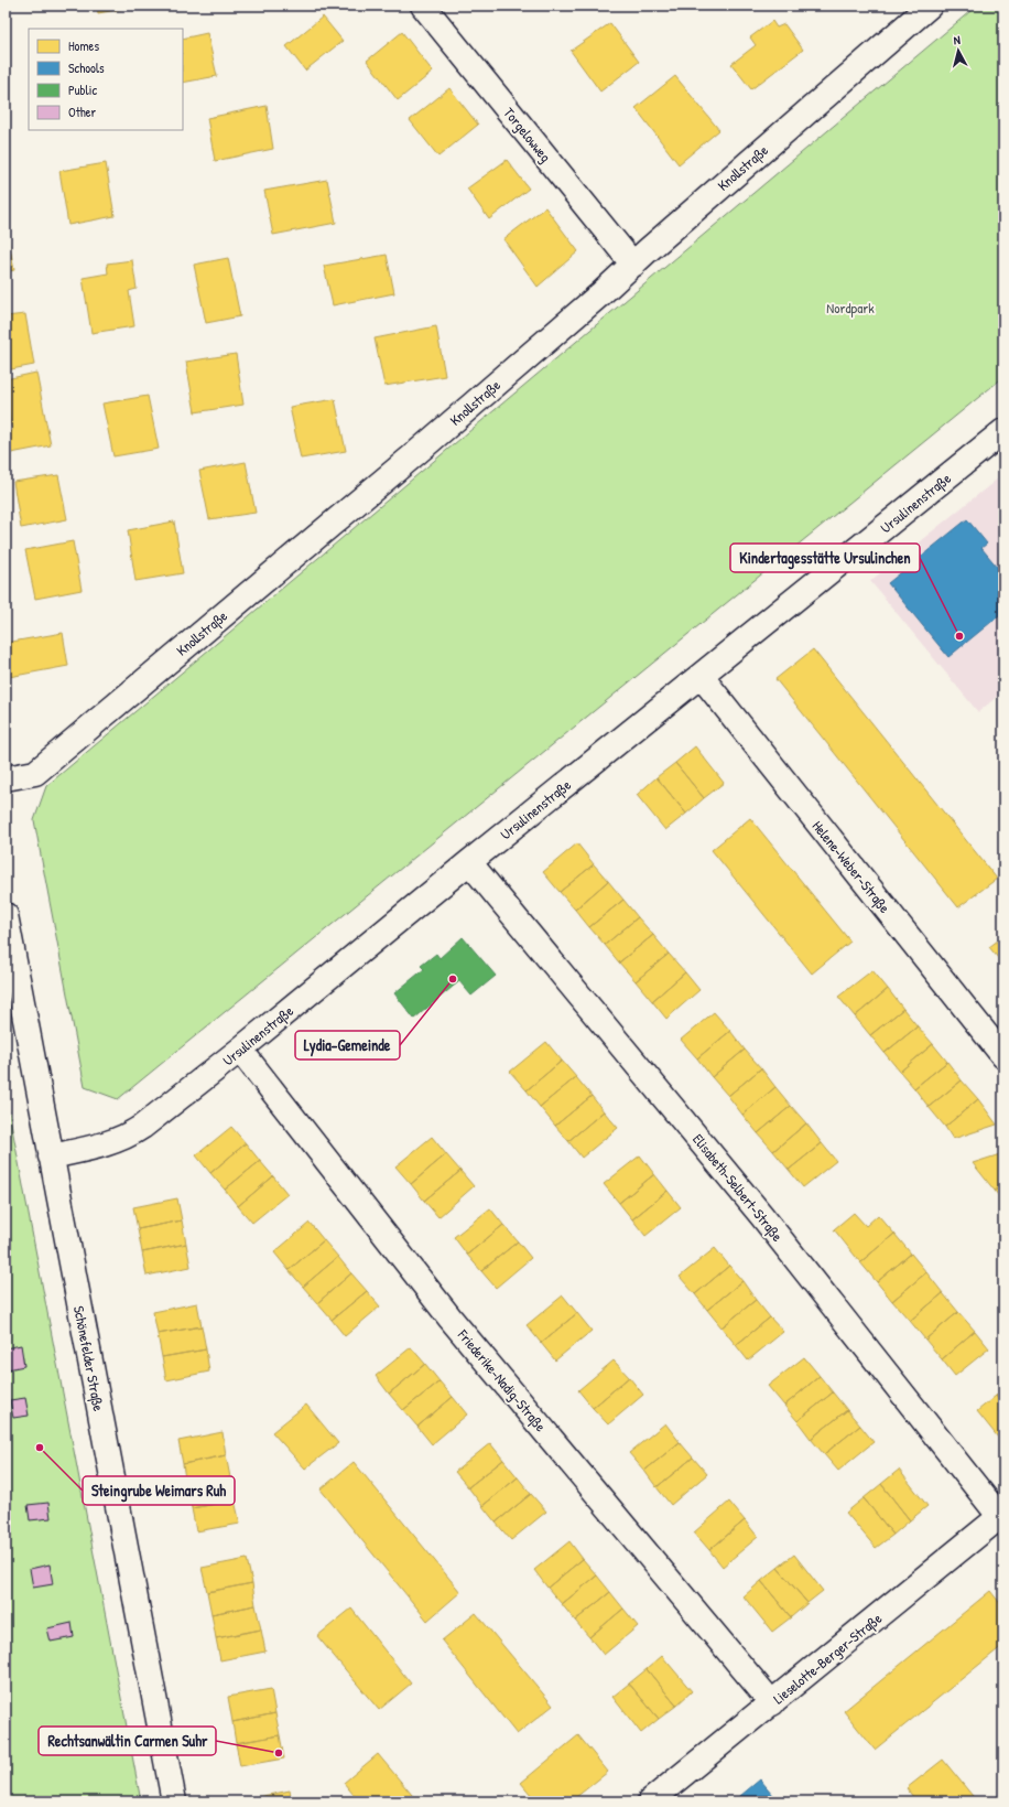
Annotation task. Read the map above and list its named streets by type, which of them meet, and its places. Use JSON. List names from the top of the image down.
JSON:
{
  "streets": {
    "street": [
      "Torgelowweg",
      "Knollstraße",
      "Ursulinenstraße",
      "Helene-Weber-Straße",
      "Elisabeth-Selbert-Straße",
      "Schönefelder Straße",
      "Friederike-Nadig-Straße",
      "Lieselotte-Berger-Straße"
    ]
  },
  "crossings": [
    ["Torgelowweg", "Knollstraße"],
    ["Ursulinenstraße", "Helene-Weber-Straße"],
    ["Ursulinenstraße", "Elisabeth-Selbert-Straße"],
    ["Ursulinenstraße", "Schönefelder Straße"],
    ["Ursulinenstraße", "Friederike-Nadig-Straße"],
    ["Elisabeth-Selbert-Straße", "Lieselotte-Berger-Straße"],
    ["Friederike-Nadig-Straße", "Lieselotte-Berger-Straße"]
  ],
  "parks": ["Nordpark"],
  "places": [
    "Kindertagesstätte Ursulinchen",
    "Lydia-Gemeinde",
    "Steingrube Weimars Ruh",
    "Rechtsanwältin Carmen Suhr"
  ],
  "legend": [
    "Homes",
    "Schools",
    "Public",
    "Other"
  ],
  "north": "top"
}
